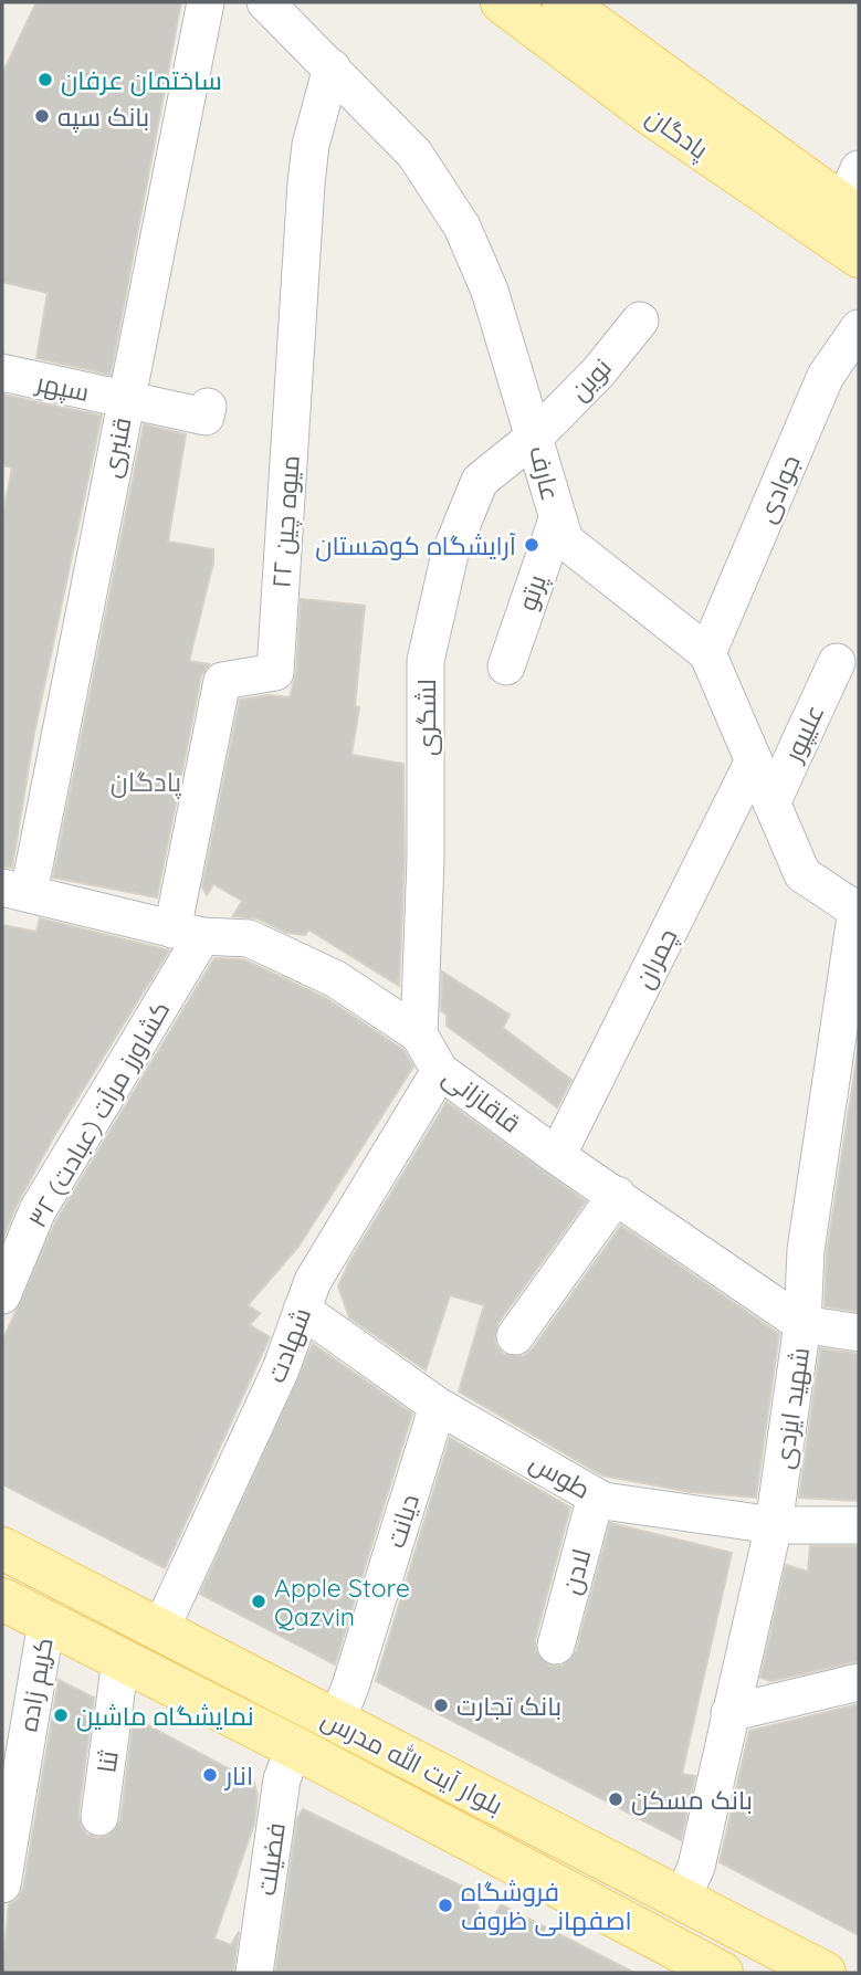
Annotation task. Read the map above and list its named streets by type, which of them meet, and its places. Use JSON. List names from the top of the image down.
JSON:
{
  "streets": {
    "main road": ["پادگان", "بلوار آیت الله مدرس"],
    "street": [
      "نوین",
      "سپهر",
      "قنبری",
      "عارف",
      "جوادی",
      "۲۲ میوه چین",
      "پرتو",
      "لشگری",
      "علیپور",
      "چمران",
      "قاقازانی",
      "۳۲ کشاورز مرآت (عبادت)",
      "شهادت",
      "شهید ایزدی",
      "طوس",
      "دیانت",
      "لادن",
      "کریم زاده",
      "ثنا",
      "فضیلت"
    ]
  },
  "crossings": [
    ["نوین", "عارف"],
    ["نوین", "لشگری"],
    ["سپهر", "قنبری"],
    ["قنبری", "قاقازانی"],
    ["عارف", "جوادی"],
    ["عارف", "۲۲ میوه چین"],
    ["عارف", "پرتو"],
    ["عارف", "لشگری"],
    ["عارف", "علیپور"],
    ["عارف", "چمران"],
    ["عارف", "شهید ایزدی"],
    ["۲۲ میوه چین", "قاقازانی"],
    ["۲۲ میوه چین", "۳۲ کشاورز مرآت (عبادت)"],
    ["لشگری", "قاقازانی"],
    ["چمران", "قاقازانی"],
    ["قاقازانی", "۳۲ کشاورز مرآت (عبادت)"],
    ["قاقازانی", "شهادت"],
    ["قاقازانی", "شهید ایزدی"],
    ["شهادت", "طوس"],
    ["شهادت", "بلوار آیت الله مدرس"],
    ["شهید ایزدی", "طوس"],
    ["شهید ایزدی", "بلوار آیت الله مدرس"],
    ["طوس", "دیانت"],
    ["طوس", "لادن"],
    ["دیانت", "بلوار آیت الله مدرس"],
    ["کریم زاده", "بلوار آیت الله مدرس"],
    ["ثنا", "بلوار آیت الله مدرس"],
    ["بلوار آیت الله مدرس", "فضیلت"]
  ],
  "districts": ["پادگان"],
  "places": [
    "ساختمان عرفان",
    "بانک سپه",
    "آرایشگاه کوهستان",
    "Apple Store Qazvin",
    "بانک تجارت",
    "نمایشگاه ماشین",
    "انار",
    "بانک مسکن",
    "فروشگاه اصفهانی ظروف"
  ]
}
